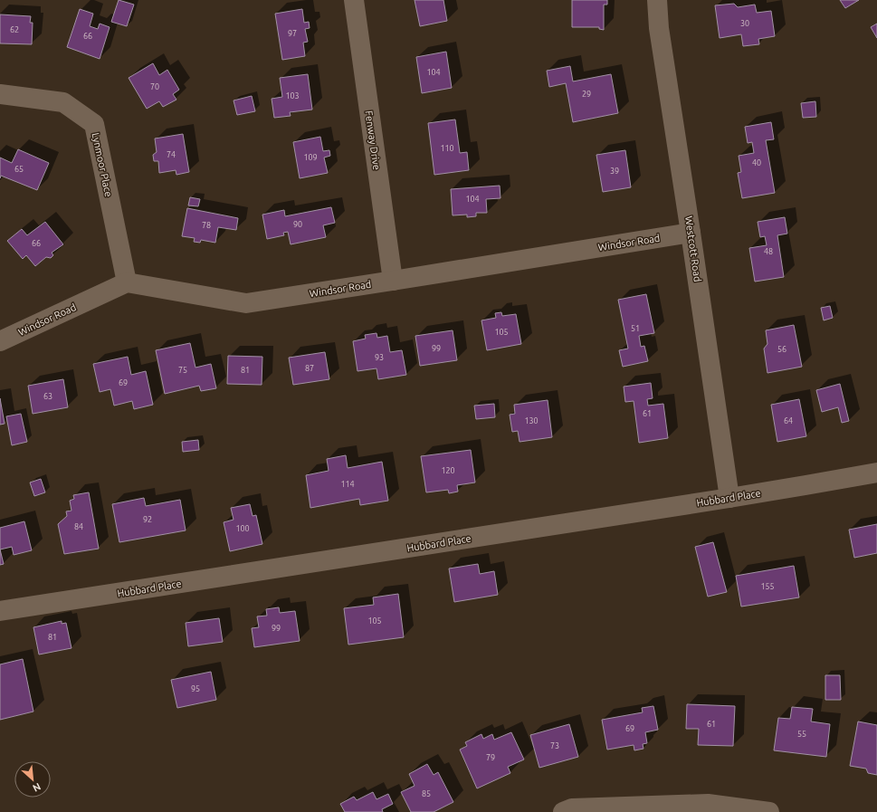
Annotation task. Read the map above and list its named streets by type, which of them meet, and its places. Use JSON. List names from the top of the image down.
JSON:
{
  "streets": {
    "street": [
      "Fenway Drive",
      "Lynmoor Place",
      "Windsor Road",
      "Westcott Road",
      "Hubbard Place"
    ]
  },
  "crossings": [
    ["Fenway Drive", "Windsor Road"],
    ["Lynmoor Place", "Windsor Road"],
    ["Windsor Road", "Westcott Road"],
    ["Westcott Road", "Hubbard Place"]
  ],
  "house_numbers": [
    "30",
    "62",
    "97",
    "66",
    "104",
    "70",
    "29",
    "103",
    "110",
    "74",
    "109",
    "40",
    "65",
    "39",
    "104",
    "90",
    "78",
    "66",
    "48",
    "51",
    "105",
    "99",
    "56",
    "93",
    "87",
    "75",
    "81",
    "69",
    "63",
    "61",
    "130",
    "64",
    "120",
    "114",
    "92",
    "84",
    "100",
    "155",
    "105",
    "99",
    "81",
    "95",
    "61",
    "69",
    "55",
    "73",
    "79",
    "85"
  ],
  "north": "bottom right"
}
